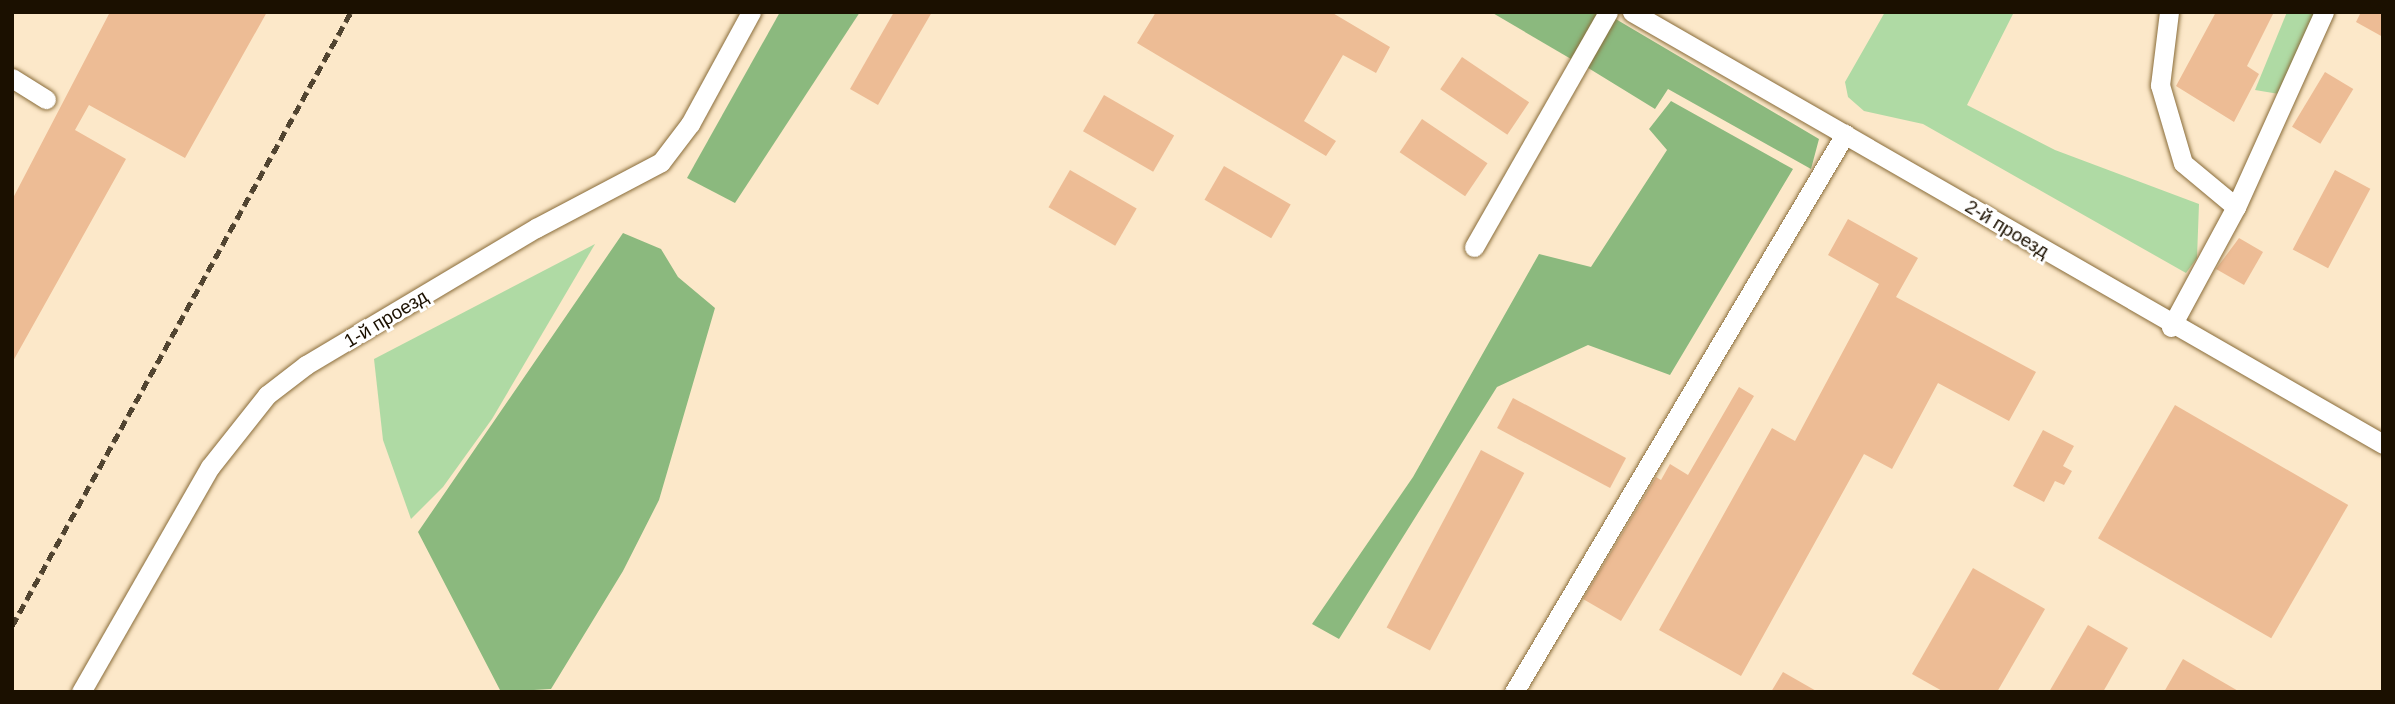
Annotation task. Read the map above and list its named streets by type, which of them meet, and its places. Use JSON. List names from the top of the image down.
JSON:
{
  "streets": {
    "street": ["2-й проезд", "1-й проезд"]
  }
}
